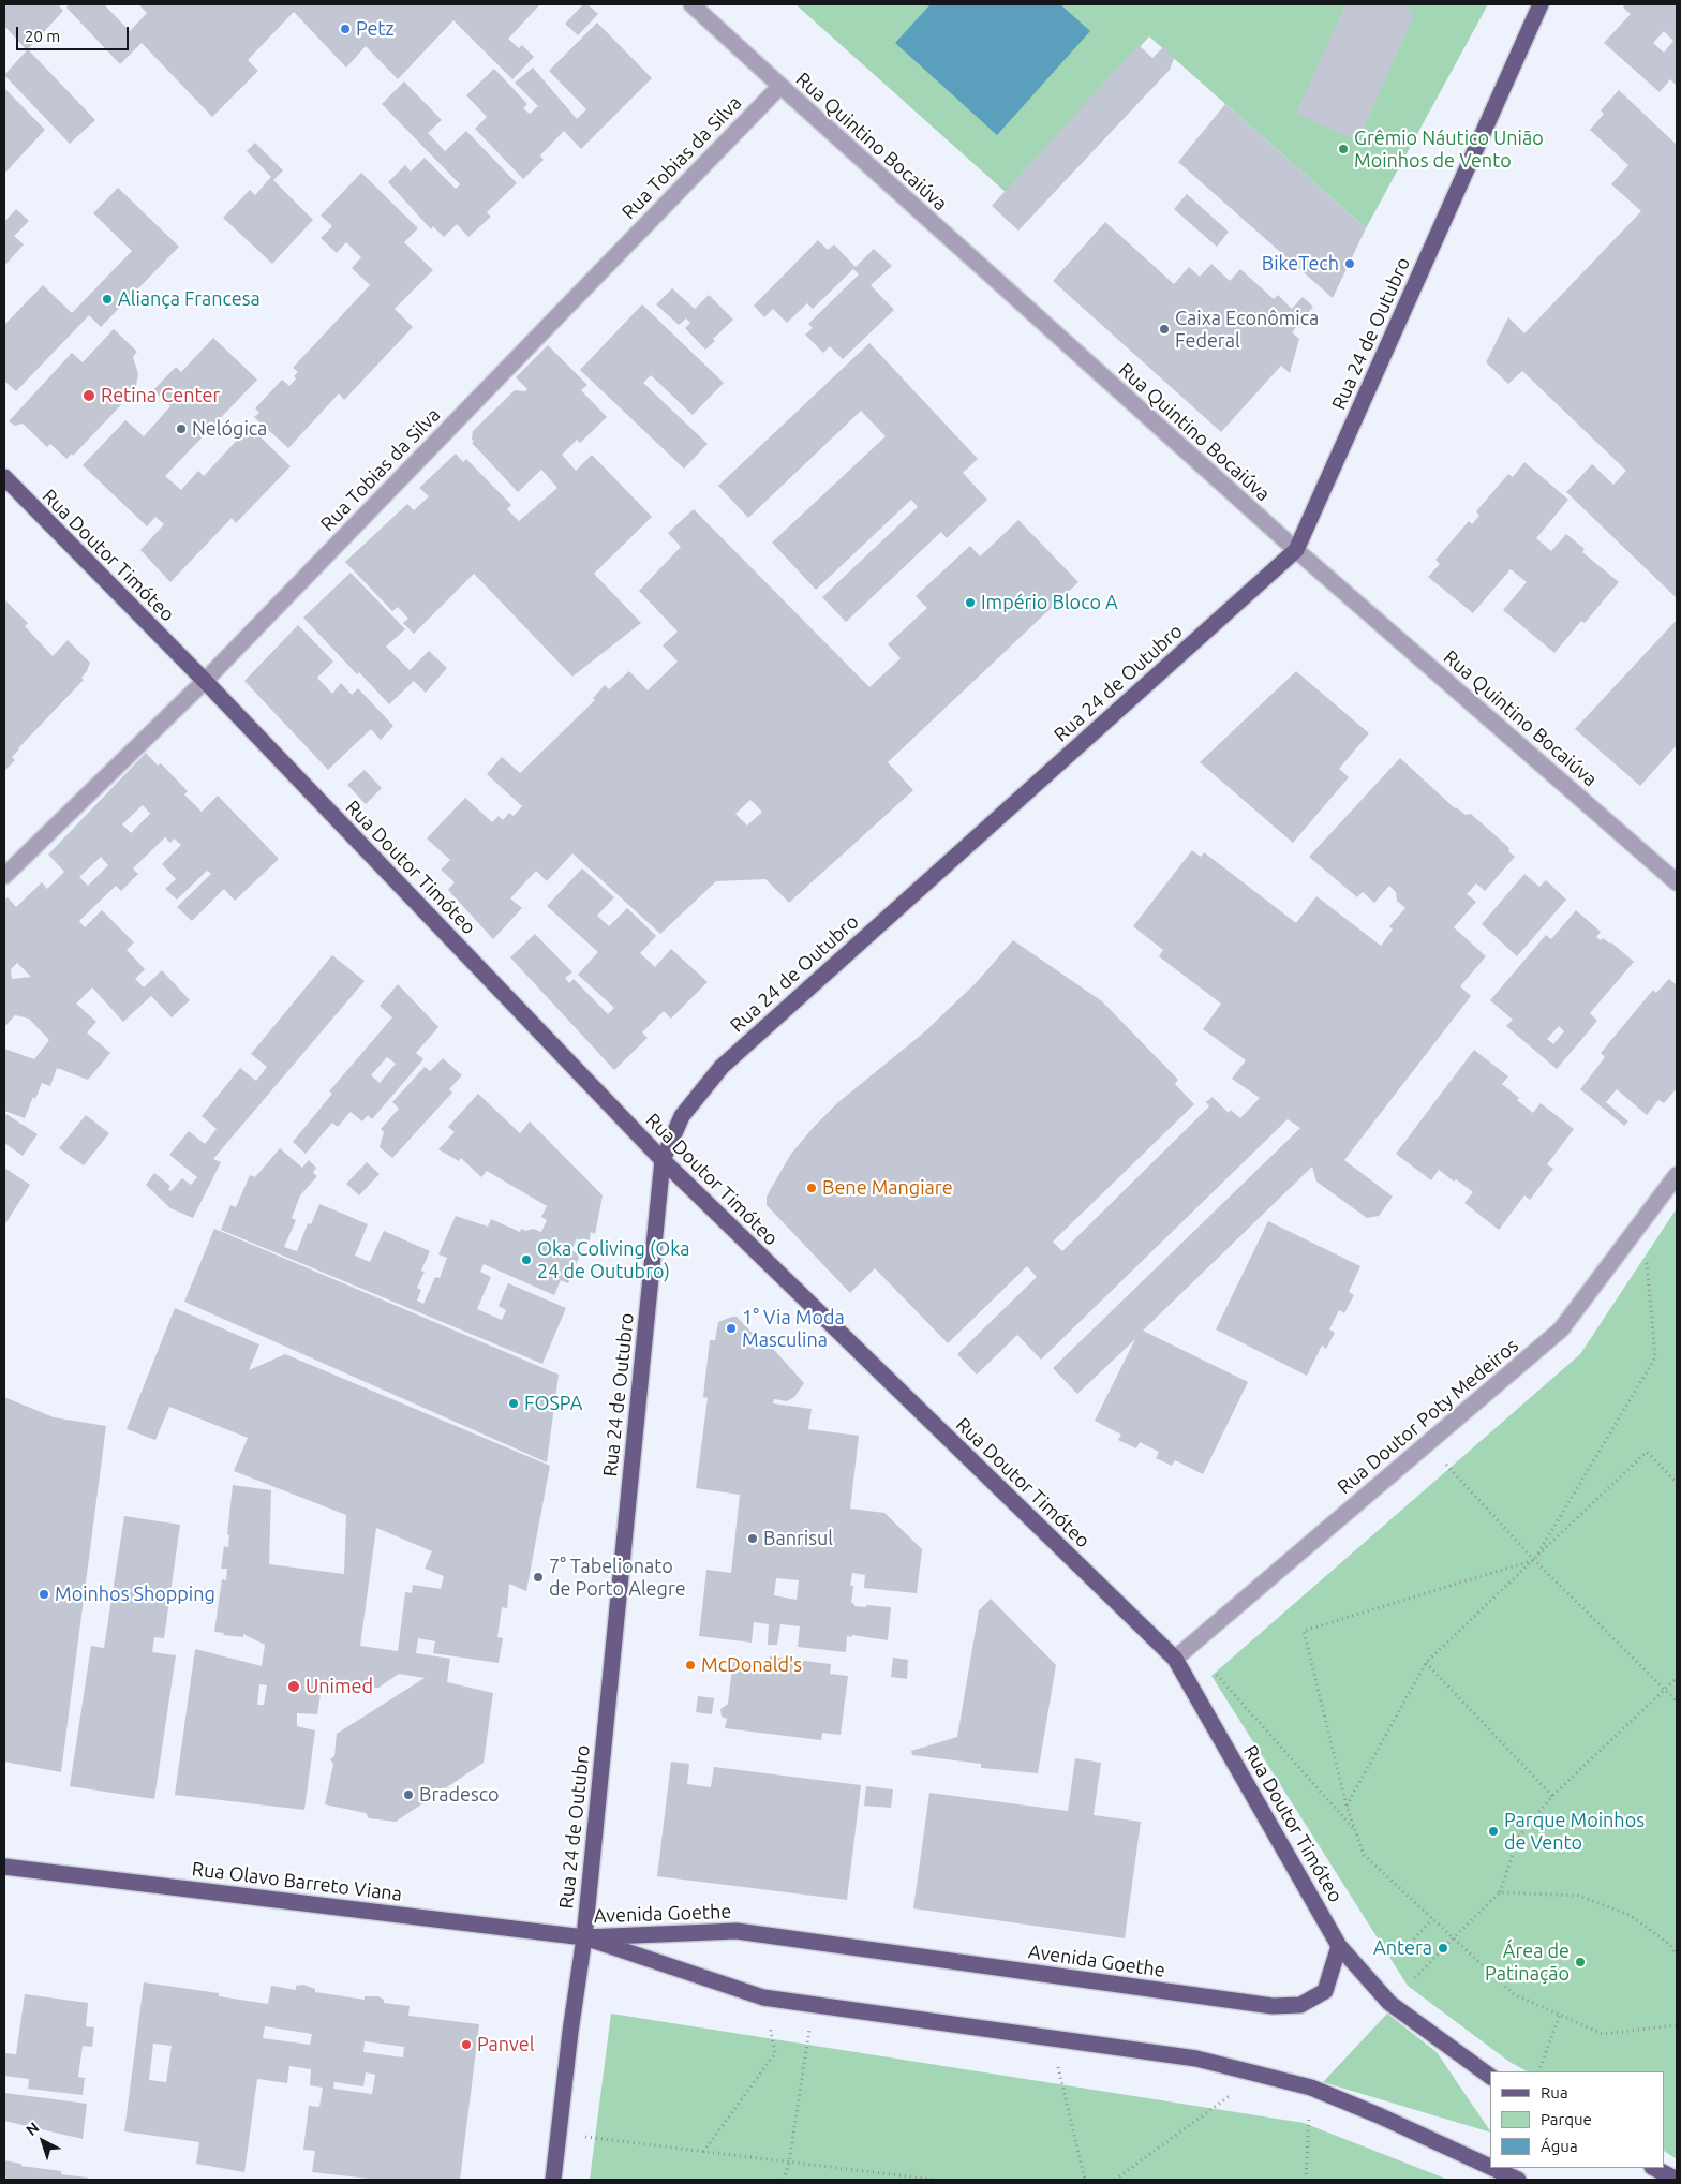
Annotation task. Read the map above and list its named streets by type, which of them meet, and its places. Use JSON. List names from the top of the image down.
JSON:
{
  "streets": {
    "main road": [
      "Rua 24 de Outubro",
      "Rua Doutor Timóteo",
      "Rua Olavo Barreto Viana",
      "Avenida Goethe"
    ],
    "street": ["Rua Quintino Bocaiúva", "Rua Tobias da Silva", "Rua Doutor Poty Medeiros"]
  },
  "crossings": [
    ["Rua Quintino Bocaiúva", "Rua Tobias da Silva"],
    ["Rua Quintino Bocaiúva", "Rua 24 de Outubro"],
    ["Rua Tobias da Silva", "Rua Doutor Timóteo"],
    ["Rua 24 de Outubro", "Rua Doutor Timóteo"],
    ["Rua 24 de Outubro", "Rua Olavo Barreto Viana"],
    ["Rua 24 de Outubro", "Avenida Goethe"],
    ["Rua Doutor Timóteo", "Rua Doutor Poty Medeiros"],
    ["Rua Doutor Timóteo", "Avenida Goethe"],
    ["Rua Olavo Barreto Viana", "Avenida Goethe"]
  ],
  "places": [
    "Petz",
    "Grêmio Náutico União Moinhos de Vento",
    "BikeTech",
    "Aliança Francesa",
    "Caixa Econômica Federal",
    "Retina Center",
    "Nelógica",
    "Império Bloco A",
    "Bene Mangiare",
    "Oka Coliving (Oka 24 de Outubro)",
    "1° Via Moda Masculina",
    "FOSPA",
    "Banrisul",
    "7° Tabelionato de Porto Alegre",
    "Moinhos Shopping",
    "McDonald's",
    "Unimed",
    "Bradesco",
    "Parque Moinhos de Vento",
    "Antera",
    "Área de Patinação",
    "Panvel"
  ],
  "legend": ["Rua", "Parque", "Água"],
  "scale_bar": "20 m",
  "north": "top left"
}
